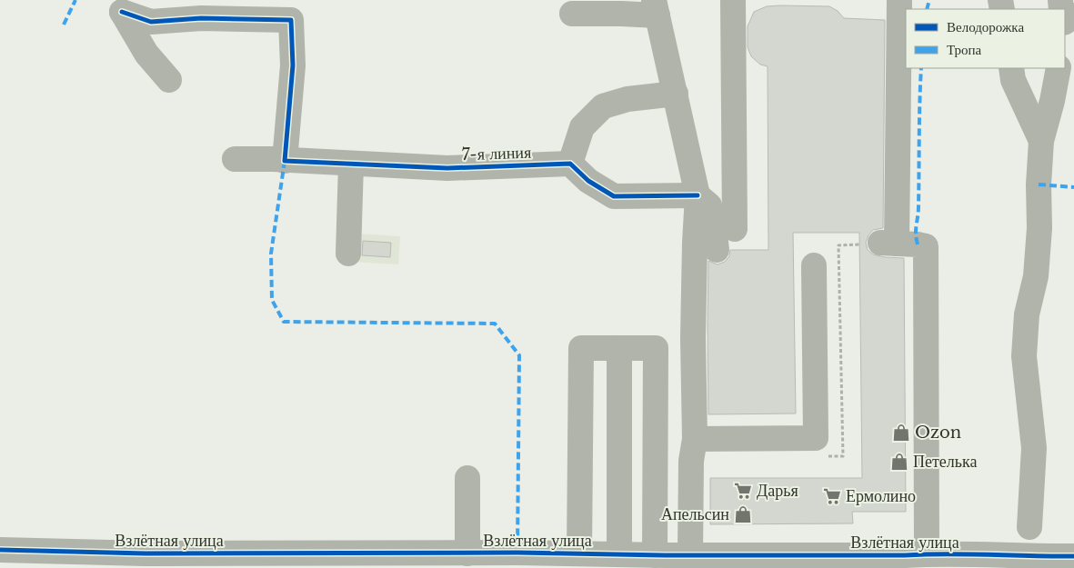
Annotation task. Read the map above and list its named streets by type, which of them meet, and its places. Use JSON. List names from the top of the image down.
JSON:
{
  "streets": {
    "street": ["7-я линия", "Взлётная улица"]
  },
  "places": {
    "shop": ["Ozon", "Петелька", "Апельсин"],
    "supermarket": ["Дарья", "Ермолино"]
  },
  "legend": ["Велодорожка", "Тропа"]
}
